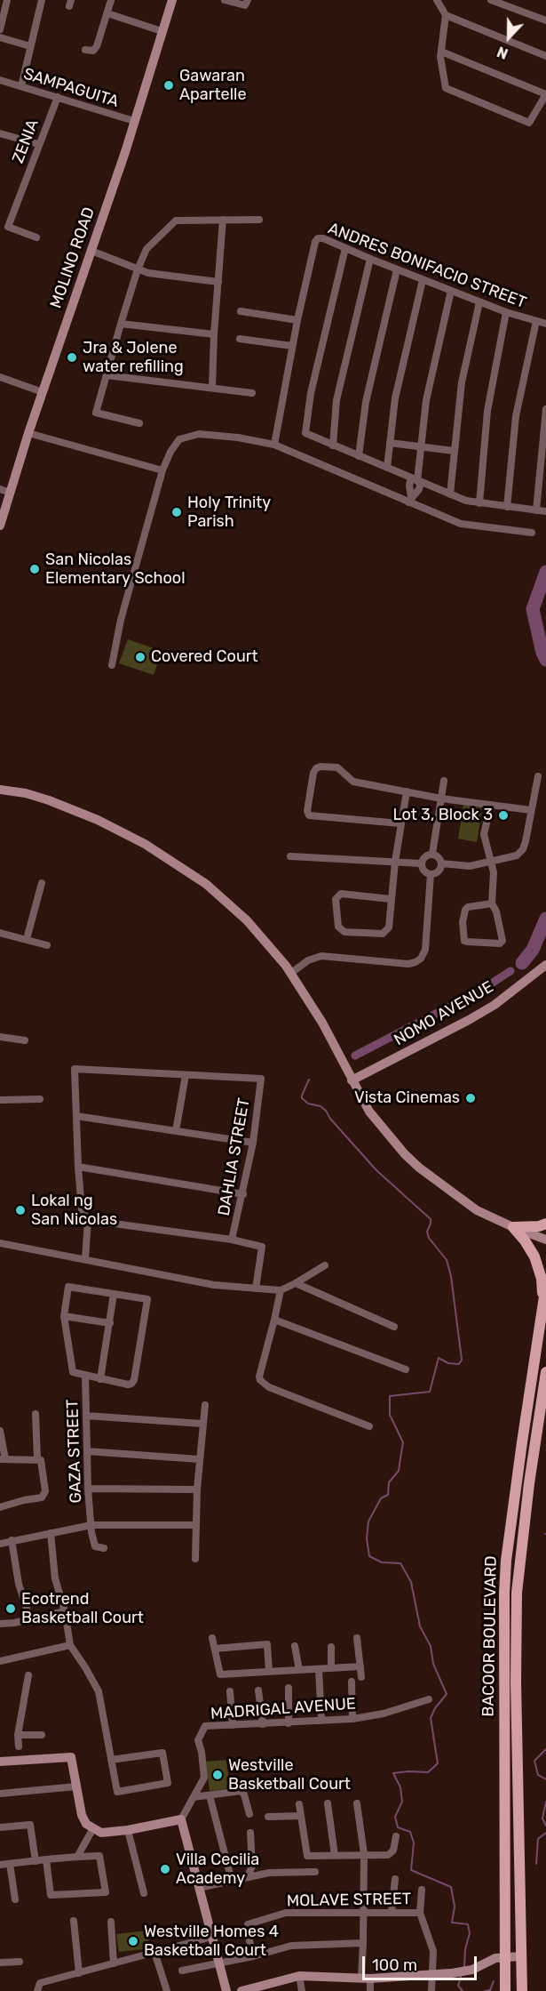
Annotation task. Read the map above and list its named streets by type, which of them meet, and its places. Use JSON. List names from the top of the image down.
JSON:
{
  "streets": {
    "main road": ["MOLINO ROAD", "NOMO AVENUE", "BACOOR BOULEVARD"],
    "street": [
      "SAMPAGUITA",
      "ZENIA",
      "ANDRES BONIFACIO STREET",
      "DAHLIA STREET",
      "GAZA STREET",
      "MADRIGAL AVENUE",
      "MOLAVE STREET"
    ]
  },
  "crossings": [
    ["SAMPAGUITA", "ZENIA"],
    ["SAMPAGUITA", "MOLINO ROAD"]
  ],
  "places": [
    "Gawaran Apartelle",
    "Jra & Jolene water refilling",
    "Holy Trinity Parish",
    "San Nicolas Elementary School",
    "Covered Court",
    "Lot 3, Block 3",
    "Vista Cinemas",
    "Lokal ng San Nicolas",
    "Ecotrend Basketball Court",
    "Westville Basketball Court",
    "Villa Cecilia Academy",
    "Westville Homes 4 Basketball Court"
  ],
  "scale_bar": "100 m",
  "north": "bottom"
}
